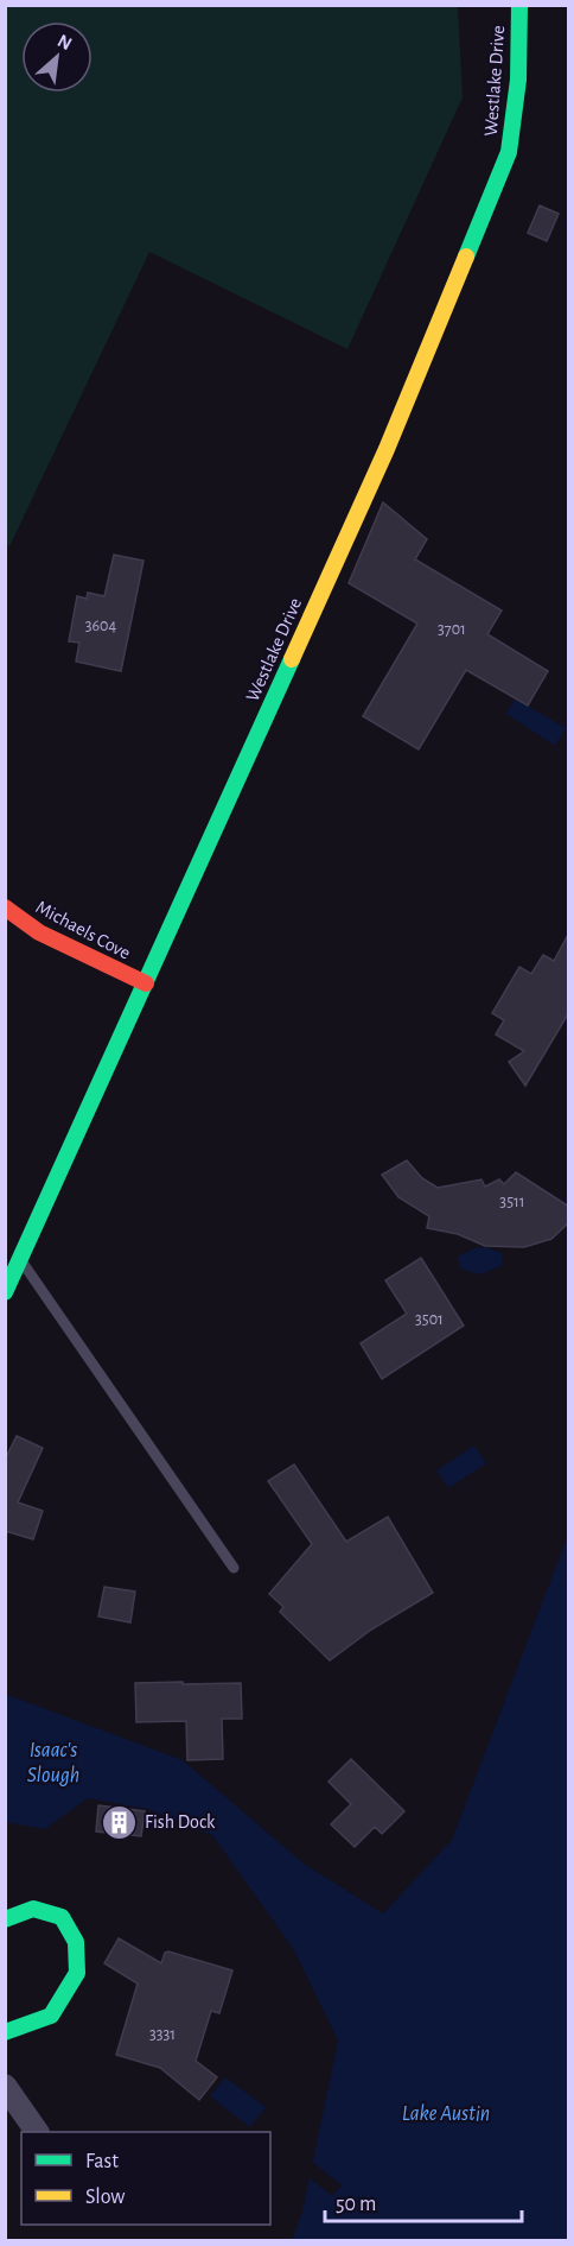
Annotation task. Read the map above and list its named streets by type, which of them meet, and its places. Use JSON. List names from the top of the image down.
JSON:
{
  "streets": {
    "street": ["Westlake Drive", "Michaels Cove"]
  },
  "crossings": [
    ["Westlake Drive", "Michaels Cove"]
  ],
  "water": ["Isaac's Slough", "Lake Austin"],
  "places": {
    "building": ["Fish Dock"]
  },
  "house_numbers": [
    "3604",
    "3701",
    "3511",
    "3501",
    "3331"
  ],
  "legend": ["Fast", "Slow"],
  "scale_bar": "50 m",
  "north": "top right"
}
